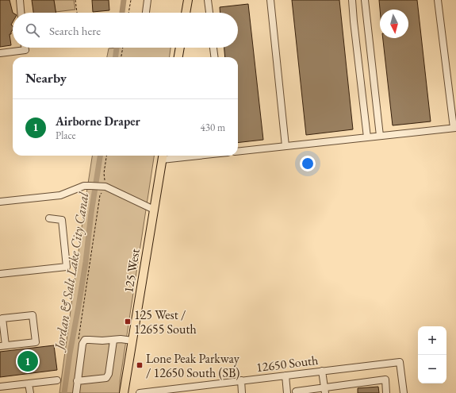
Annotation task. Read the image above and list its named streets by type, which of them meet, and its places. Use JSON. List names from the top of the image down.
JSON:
{
  "streets": {
    "main road": ["125 West"],
    "street": ["12650 South"]
  },
  "water": ["Jordan & Salt Lake City Canal"],
  "places": {
    "transit": ["125 West / 12655 South", "Lone Peak Parkway / 12650 South (SB)"]
  },
  "north": "bottom",
  "page": {
    "search": "Search here",
    "heading": "Nearby",
    "list": [
      {
        "mark": "1",
        "name": "Airborne Draper",
        "note": "Place",
        "value": "430 m"
      }
    ],
    "map_buttons": ["+", "−"],
    "pins": "1"
  }
}
